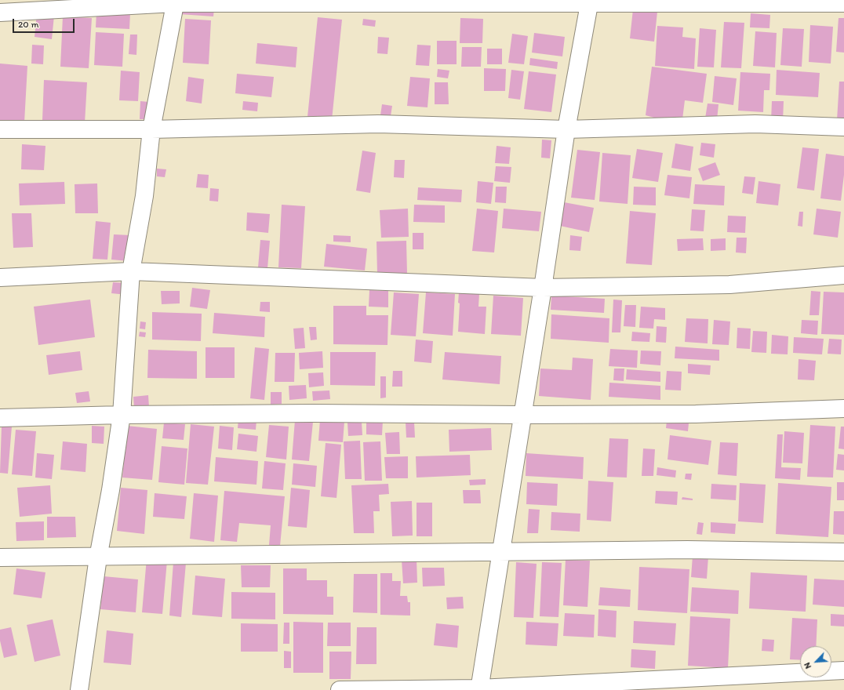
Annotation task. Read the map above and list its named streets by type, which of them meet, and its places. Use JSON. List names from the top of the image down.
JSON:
{
  "scale_bar": "20 m",
  "north": "bottom left"
}
